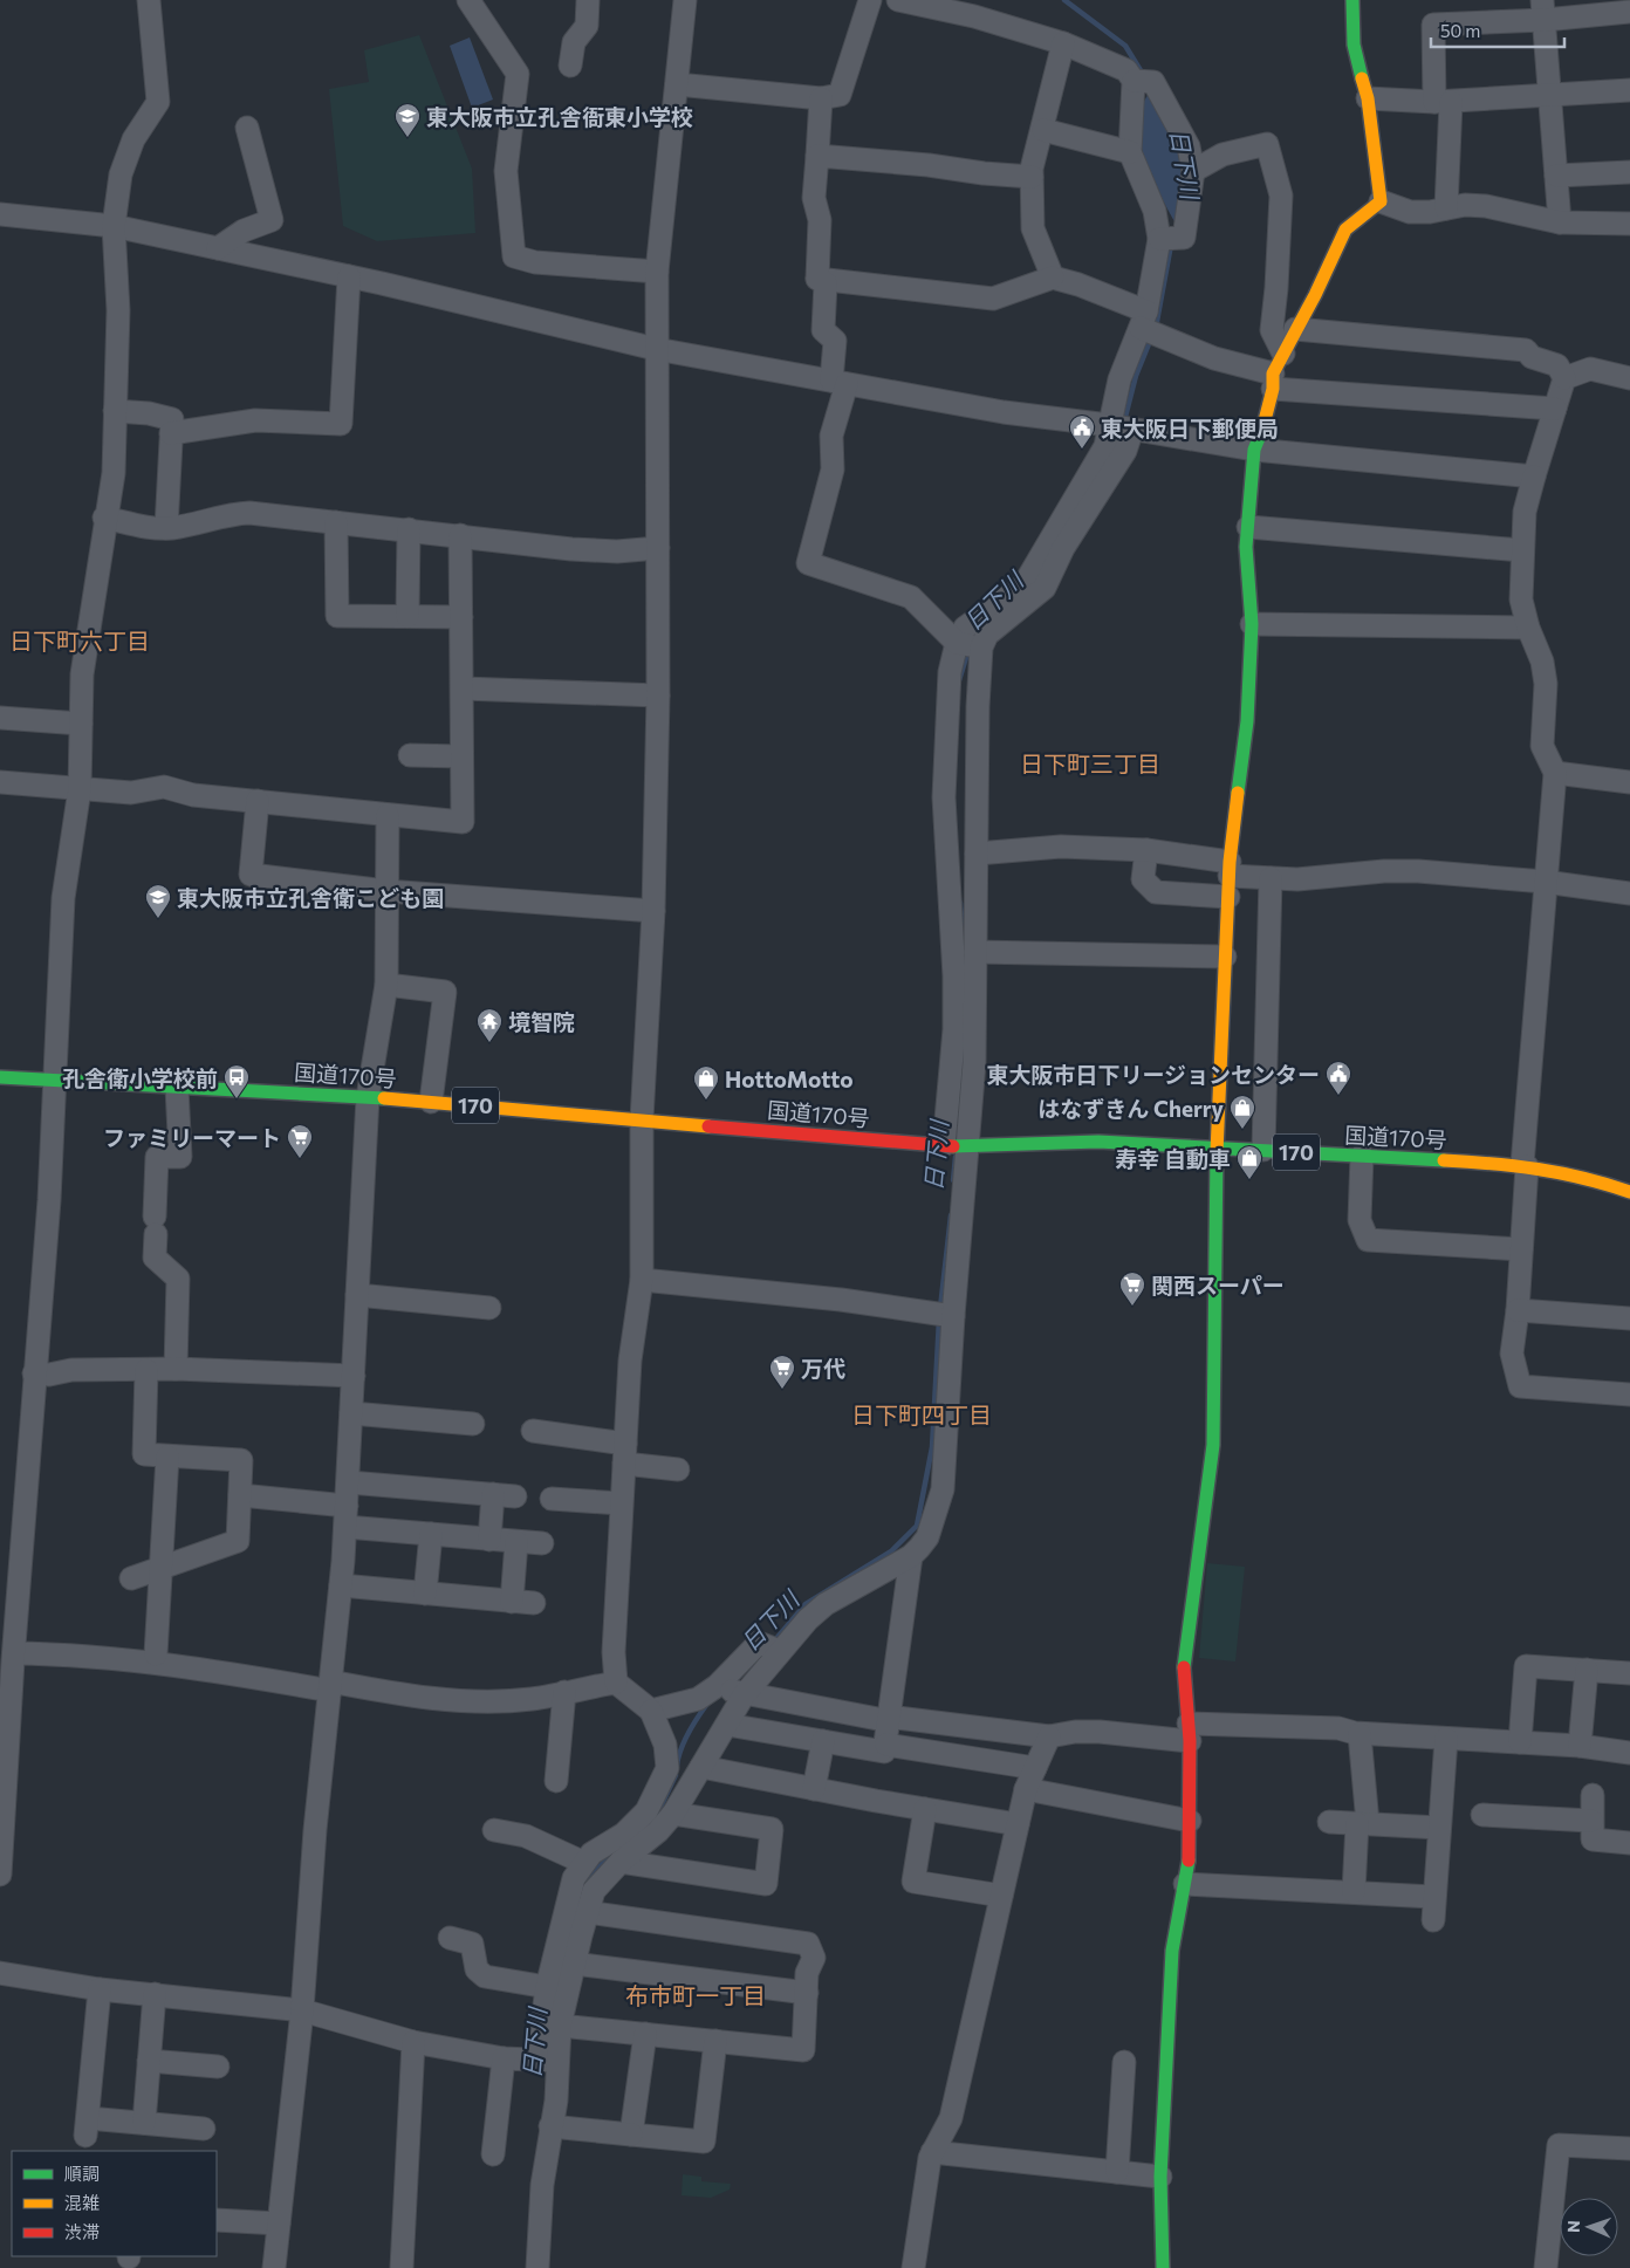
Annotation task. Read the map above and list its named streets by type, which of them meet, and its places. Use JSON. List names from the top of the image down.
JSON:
{
  "streets": {
    "main road": ["国道170号", "170"]
  },
  "districts": [
    "日下町六丁目",
    "日下町三丁目",
    "日下町四丁目",
    "布市町一丁目"
  ],
  "water": ["日下川"],
  "places": {
    "school or university": ["東大阪市立孔舎衙東小学校", "東大阪市立孔舎衛こども園"],
    "public building": ["東大阪日下郵便局", "東大阪市日下リージョンセンター"],
    "temple": ["境智院"],
    "bus stop": ["孔舎衛小学校前"],
    "shop": ["HottoMotto", "はなずきん Cherry", "寿幸 自動車"],
    "supermarket": ["ファミリーマート", "関西スーパー", "万代"]
  },
  "legend": ["順調", "混雑", "渋滞"],
  "scale_bar": "50 m",
  "north": "left"
}
